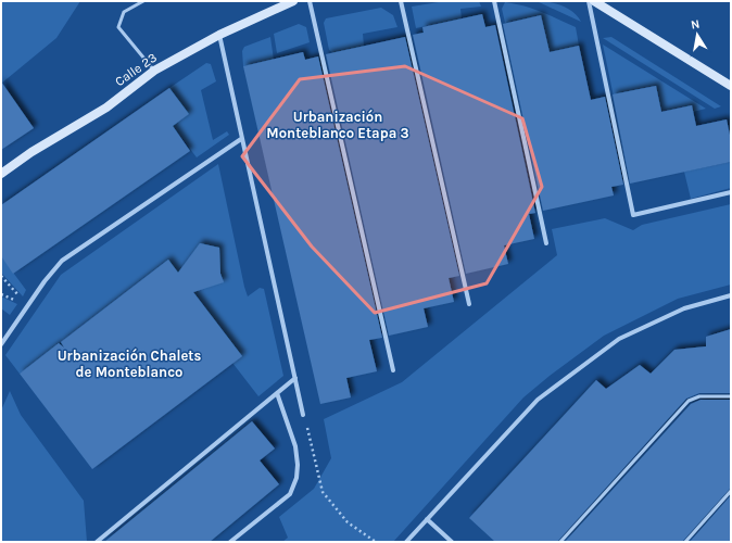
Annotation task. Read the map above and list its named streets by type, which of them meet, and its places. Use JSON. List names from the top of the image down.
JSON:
{
  "streets": {
    "main road": ["Calle 23"]
  },
  "districts": ["Urbanización Monteblanco Etapa 3", "Urbanización Chalets de Monteblanco"],
  "north": "top"
}
